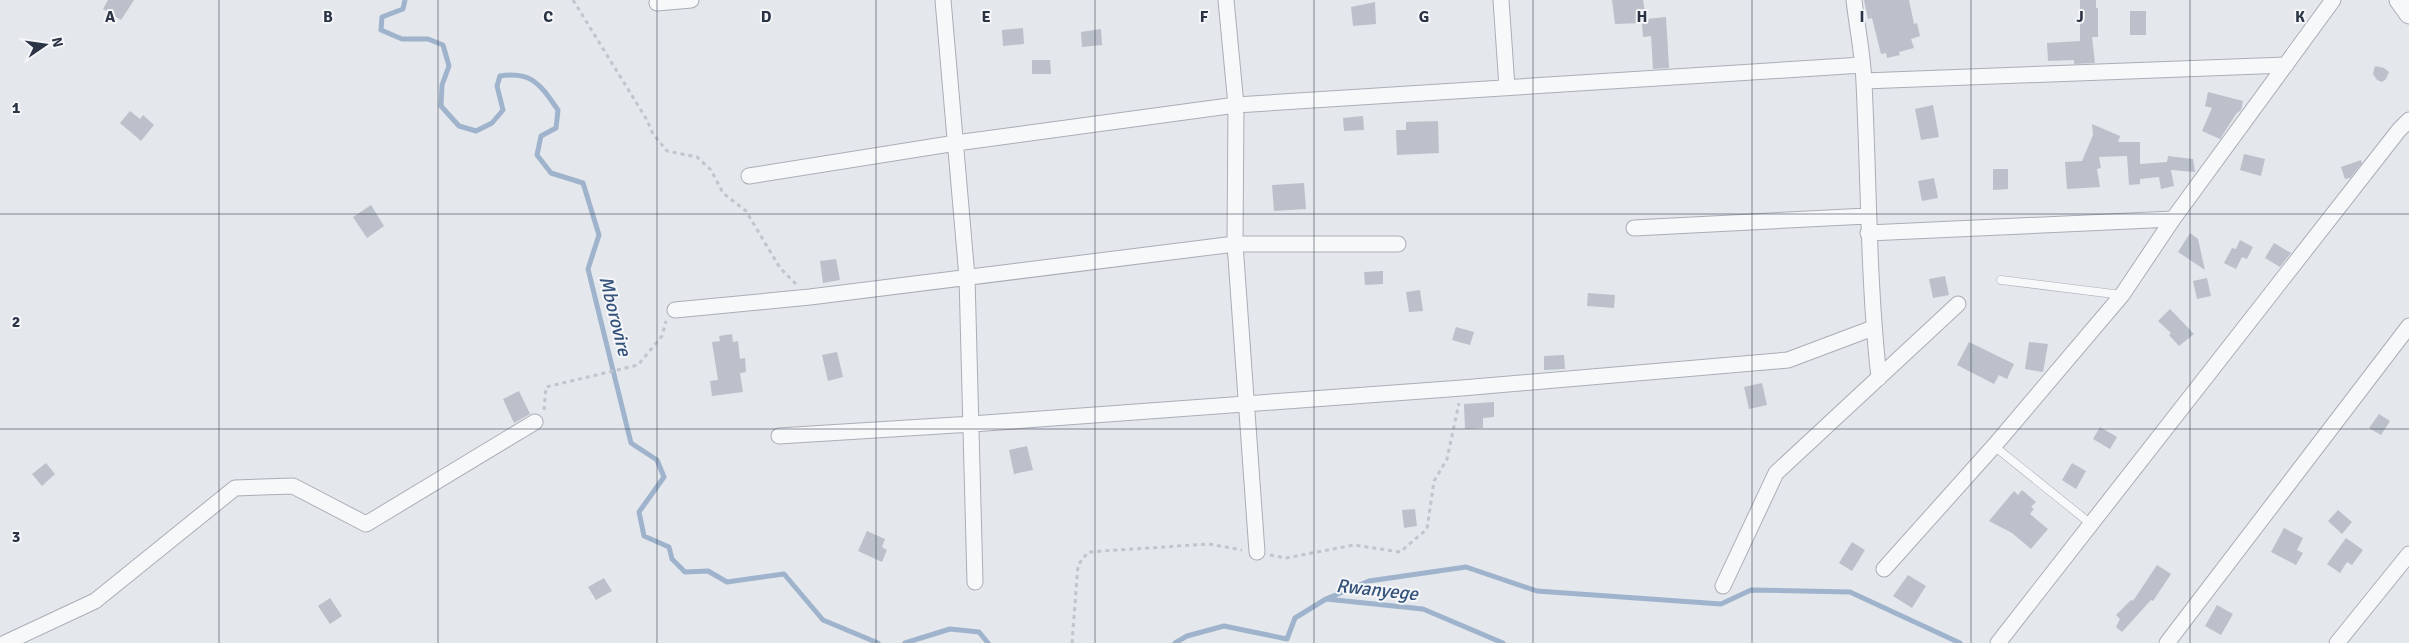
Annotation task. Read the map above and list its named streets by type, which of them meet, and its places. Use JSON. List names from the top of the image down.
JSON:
{
  "water": ["Mborovire", "Rwanyege"],
  "north": "right",
  "grid": {
    "columns": [
      "A",
      "B",
      "C",
      "D",
      "E",
      "F",
      "G",
      "H",
      "I",
      "J",
      "K"
    ],
    "rows": ["1", "2", "3"]
  }
}
